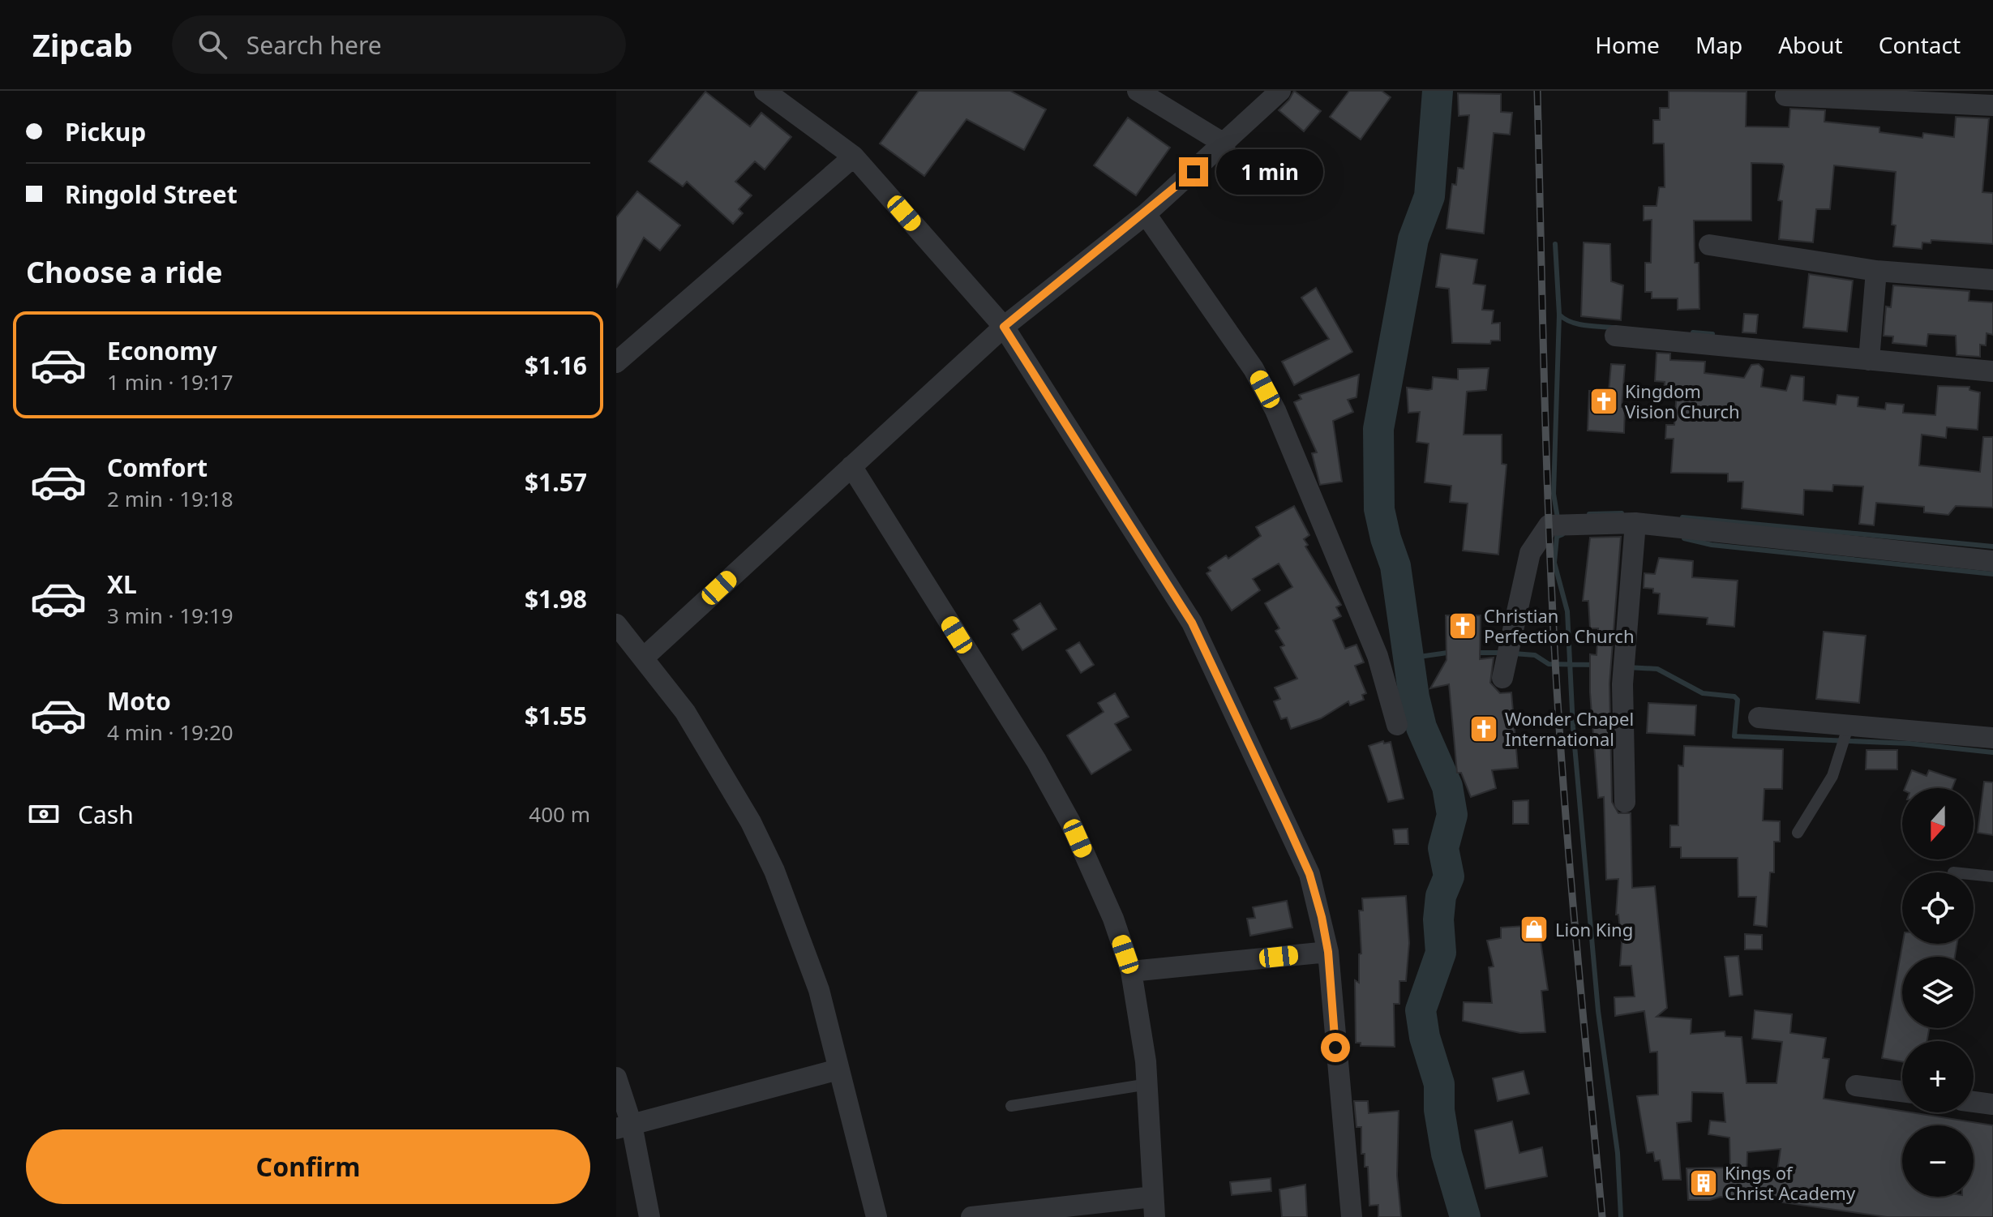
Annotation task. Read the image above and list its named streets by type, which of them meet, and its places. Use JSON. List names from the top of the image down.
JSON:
{
  "places": {
    "church": ["Kingdom Vision Church", "Christian Perfection Church", "Wonder Chapel International"],
    "shop": ["Lion King"],
    "building": ["Kings of Christ Academy"]
  },
  "north": "bottom",
  "page": {
    "header": "Zipcab",
    "search": "Search here",
    "nav": [
      "Home",
      "Map",
      "About",
      "Contact"
    ],
    "banner": ["Pickup", "Ringold Street"],
    "bubble": "1 min",
    "heading": "Choose a ride",
    "list": [
      {
        "name": "Economy",
        "note": "1 min · 19:17",
        "value": "$1.16"
      },
      {
        "name": "Comfort",
        "note": "2 min · 19:18",
        "value": "$1.57"
      },
      {
        "name": "XL",
        "note": "3 min · 19:19",
        "value": "$1.98"
      },
      {
        "name": "Moto",
        "note": "4 min · 19:20",
        "value": "$1.55"
      }
    ],
    "pay": ["Cash", "400 m"],
    "map_buttons": ["+", "−"],
    "buttons": "Confirm"
  }
}
